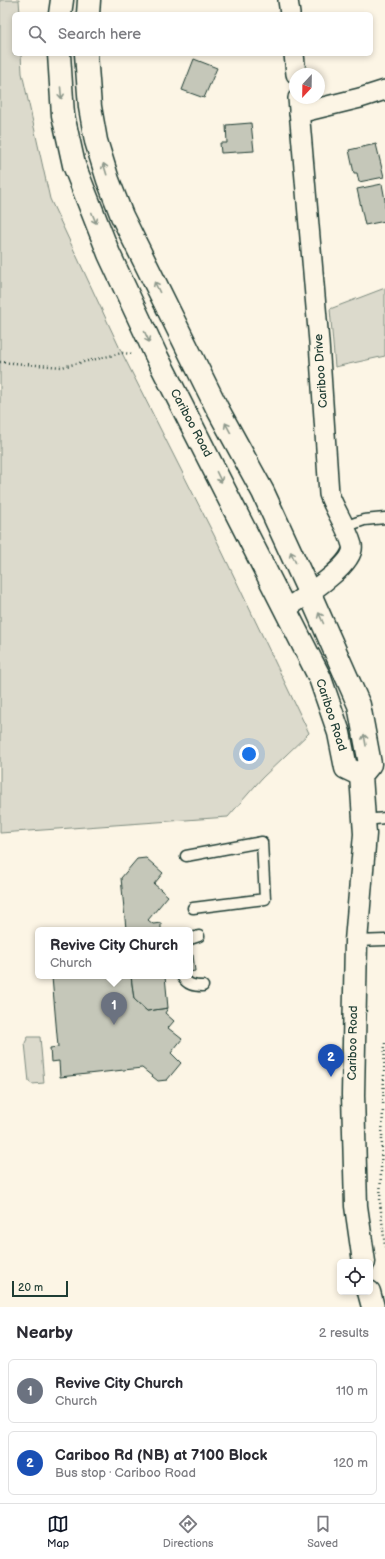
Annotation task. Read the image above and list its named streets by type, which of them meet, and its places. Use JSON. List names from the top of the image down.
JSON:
{
  "streets": {
    "street": ["Cariboo Drive", "Cariboo Road"]
  },
  "crossings": [
    ["Cariboo Drive", "Cariboo Road"]
  ],
  "scale_bar": "20 m",
  "north": "bottom",
  "page": {
    "search": "Search here",
    "popup": ["Revive City Church", "Church"],
    "pins": ["1", "2"],
    "scale": "20 m",
    "heading": ["Nearby", "2 results"],
    "list": [
      {
        "mark": "1",
        "name": "Revive City Church",
        "note": "Church",
        "value": "110 m"
      },
      {
        "mark": "2",
        "name": "Cariboo Rd (NB) at 7100 Block",
        "note": "Bus stop · Cariboo Road",
        "value": "120 m"
      }
    ],
    "nav": ["Map", "Directions", "Saved"]
  }
}
